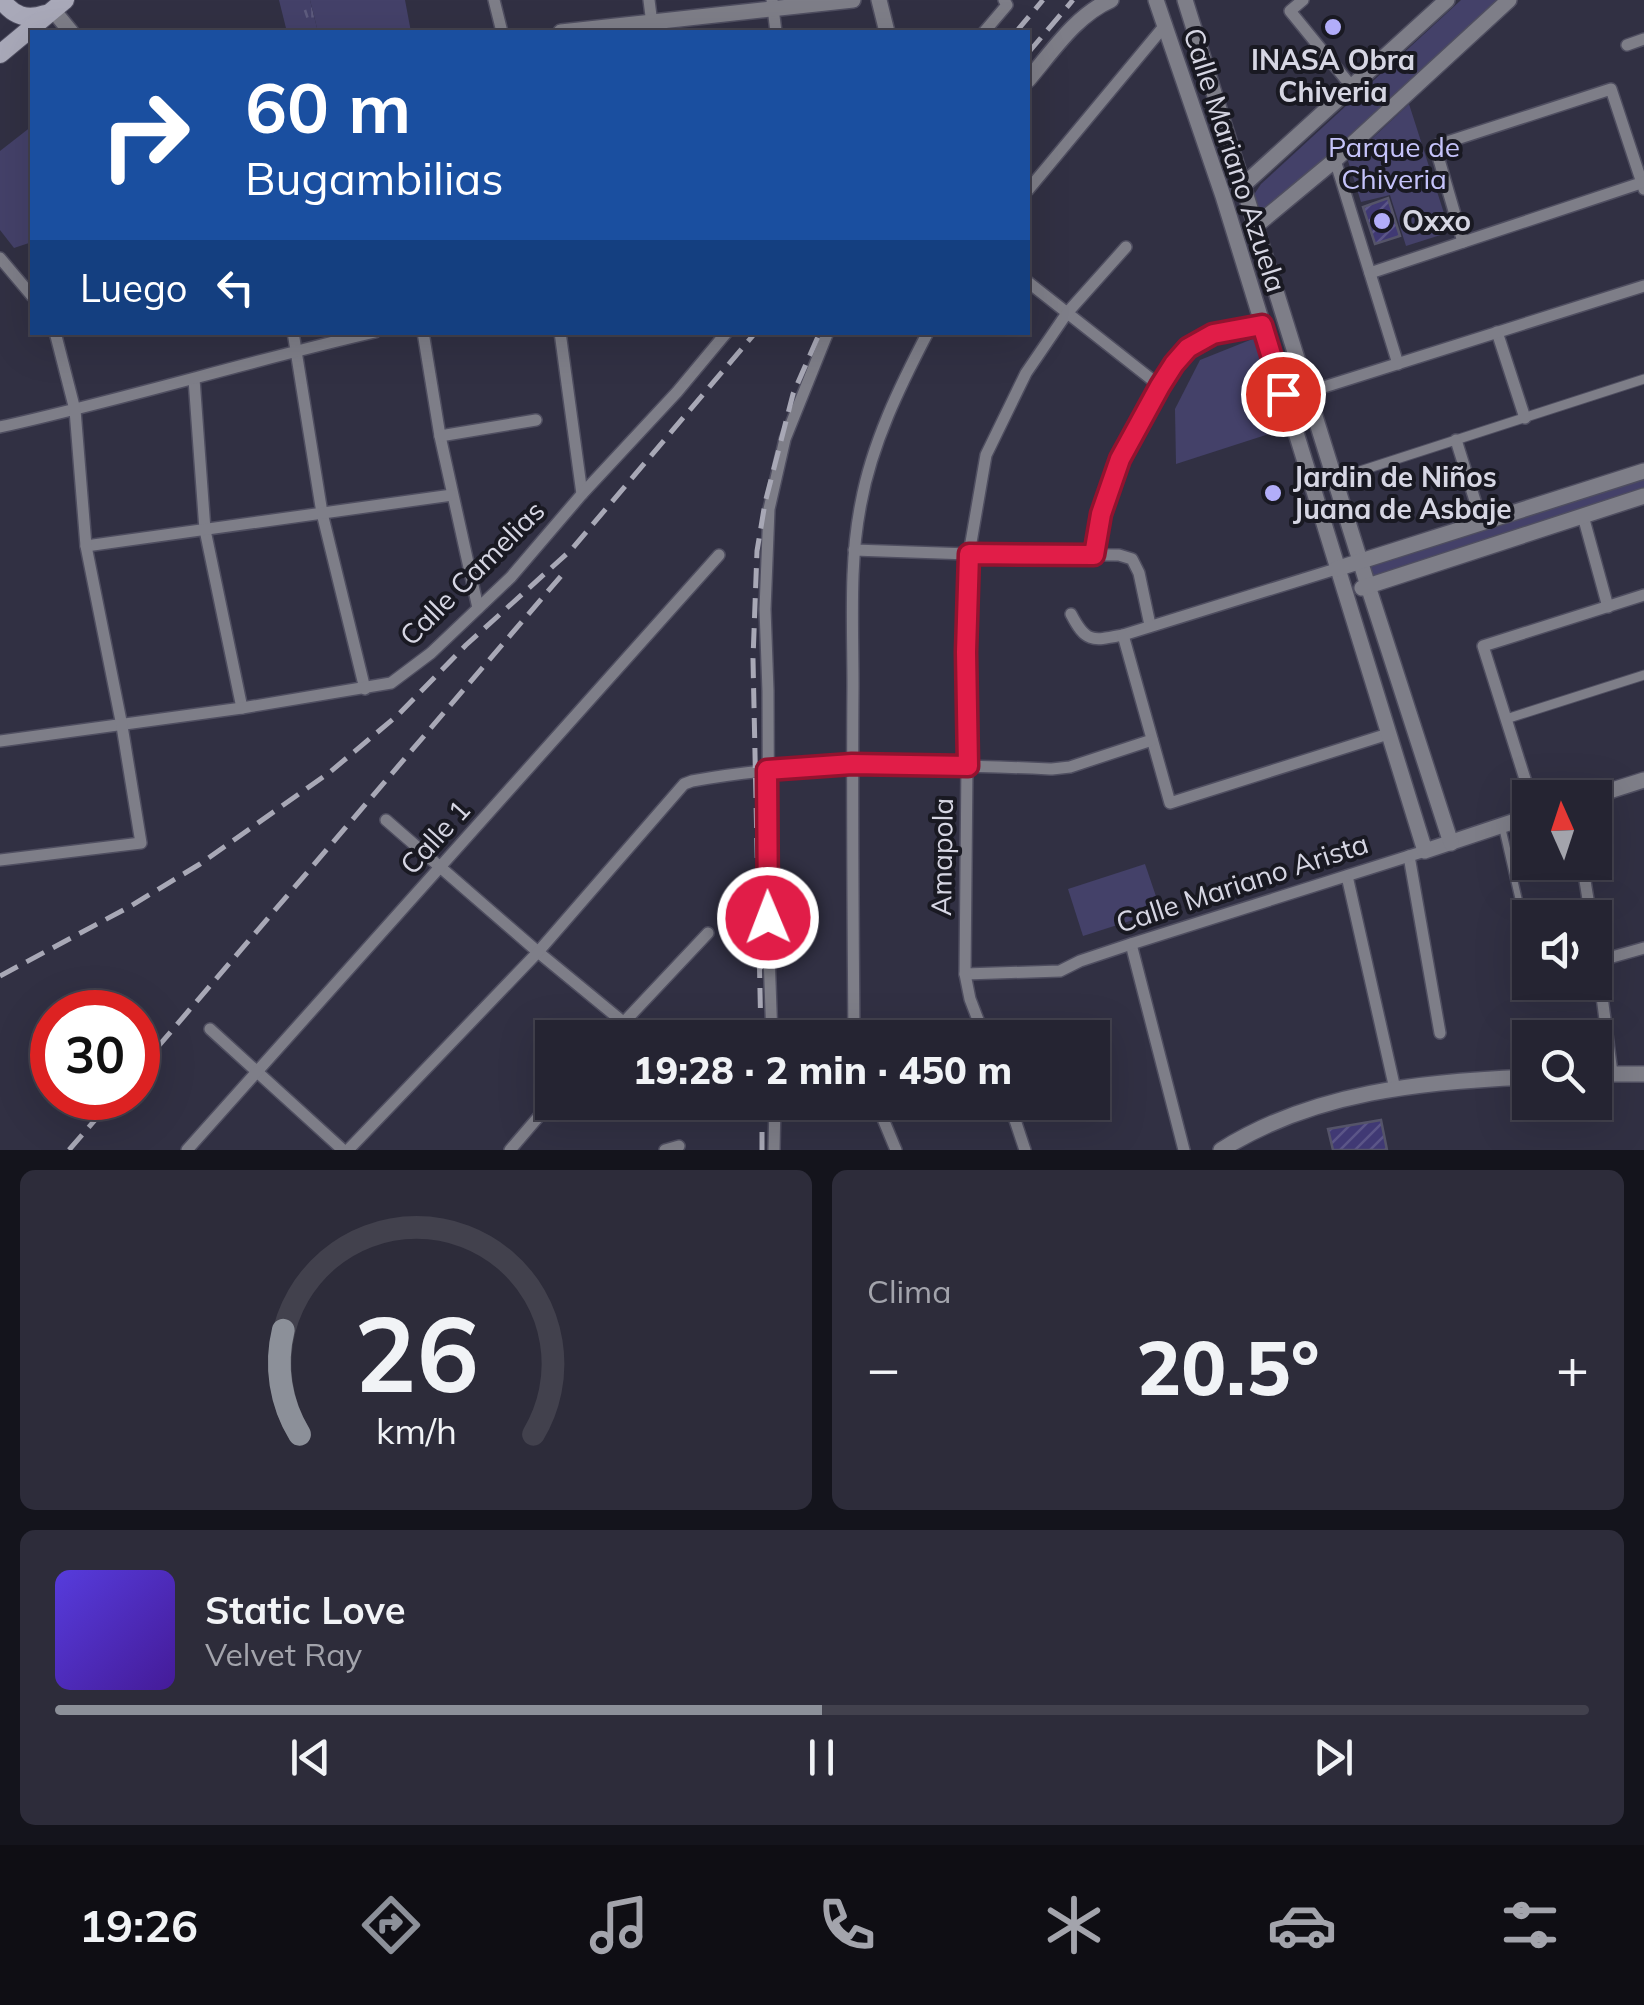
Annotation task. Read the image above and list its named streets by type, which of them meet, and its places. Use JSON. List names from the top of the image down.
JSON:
{
  "streets": {
    "street": [
      "Calle Mariano Azuela",
      "Calle Camelias",
      "Calle 1",
      "Amapola",
      "Calle Mariano Arista"
    ]
  },
  "crossings": [
    ["Calle Mariano Azuela", "Calle Mariano Arista"],
    ["Amapola", "Calle Mariano Arista"]
  ],
  "parks": ["Parque de Chiveria"],
  "places": ["INASA Obra Chiveria", "Oxxo", "Jardin de Niños Juana de Asbaje"],
  "north": "top",
  "page": {
    "turn": ["60 m", "Bugambilias"],
    "then": "Luego",
    "limit": "30",
    "trip": "19:28 · 2 min · 450 m",
    "tile": "Clima",
    "heat": ["−", "20.5°", "+"],
    "song": ["Static Love", "Velvet Ray"],
    "tabs": "19:26",
    "gauge": ["26", "km/h"]
  }
}
